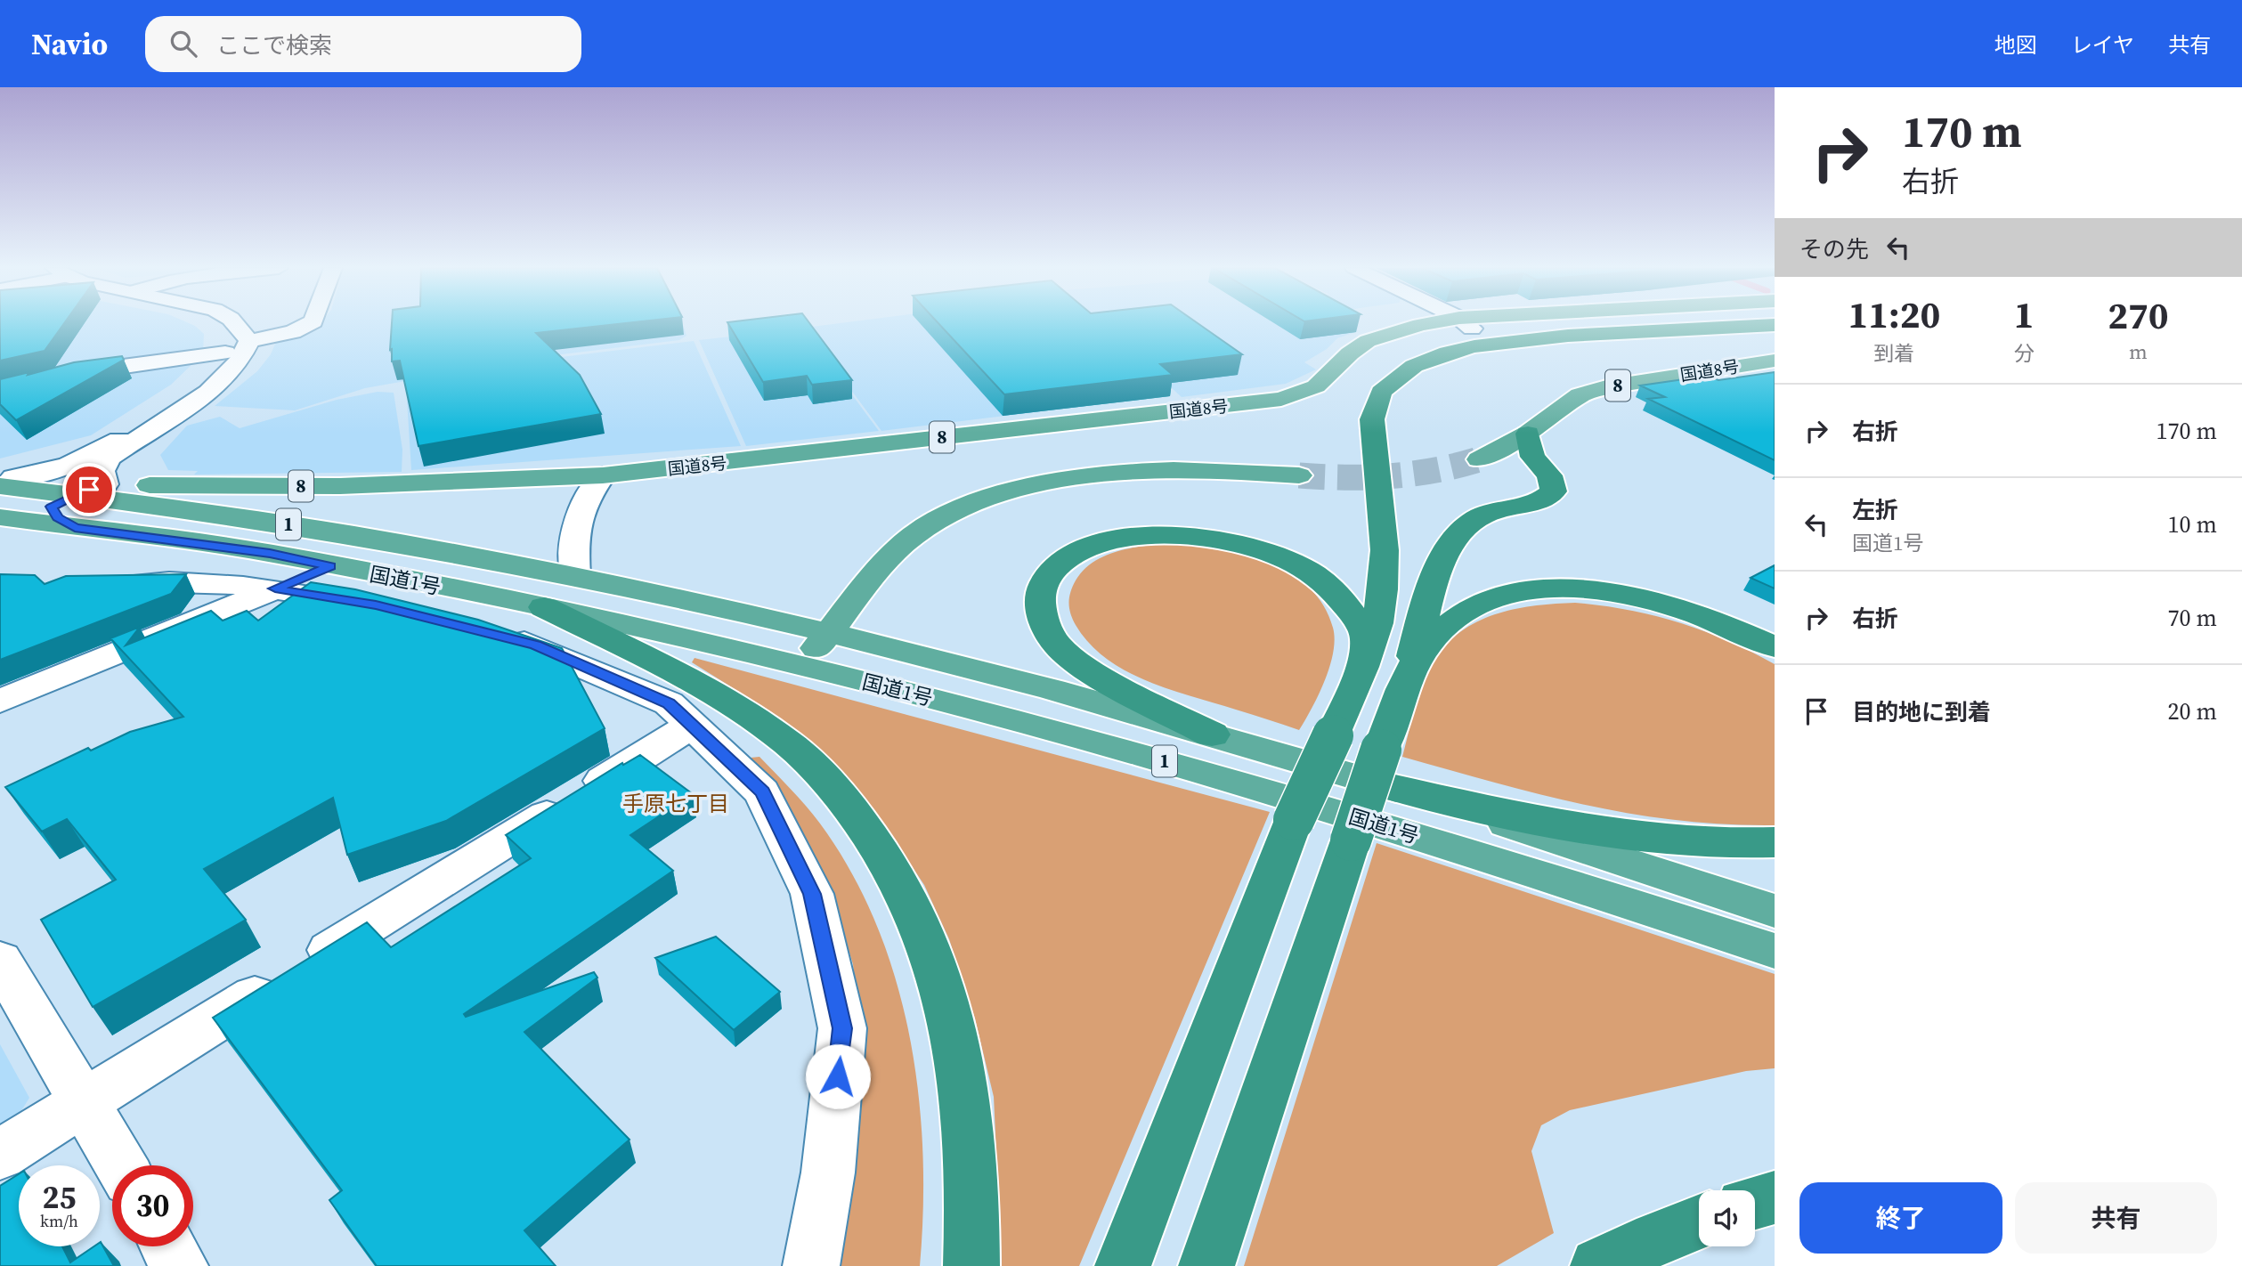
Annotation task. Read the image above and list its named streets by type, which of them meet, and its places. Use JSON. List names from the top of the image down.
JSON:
{
  "streets": {
    "highway": [
      "国道8号",
      "8",
      "1",
      "国道1号"
    ]
  },
  "crossings": [
    ["国道8号", "8"],
    ["8", "国道1号"]
  ],
  "districts": ["手原七丁目"],
  "page": {
    "header": "Navio",
    "search": "ここで検索",
    "nav": ["地図", "レイヤ", "共有"],
    "turn": ["170 m", "右折"],
    "then": "その先",
    "eta": [
      "11:20",
      "到着",
      "1",
      "分",
      "270",
      "m"
    ],
    "list": [
      {
        "name": "右折",
        "value": "170 m"
      },
      {
        "name": "左折",
        "note": "国道1号",
        "value": "10 m"
      },
      {
        "name": "右折",
        "value": "70 m"
      },
      {
        "name": "目的地に到着",
        "value": "20 m"
      }
    ],
    "speed": "25 km/h",
    "limit": "30",
    "buttons": ["終了", "共有"]
  }
}
